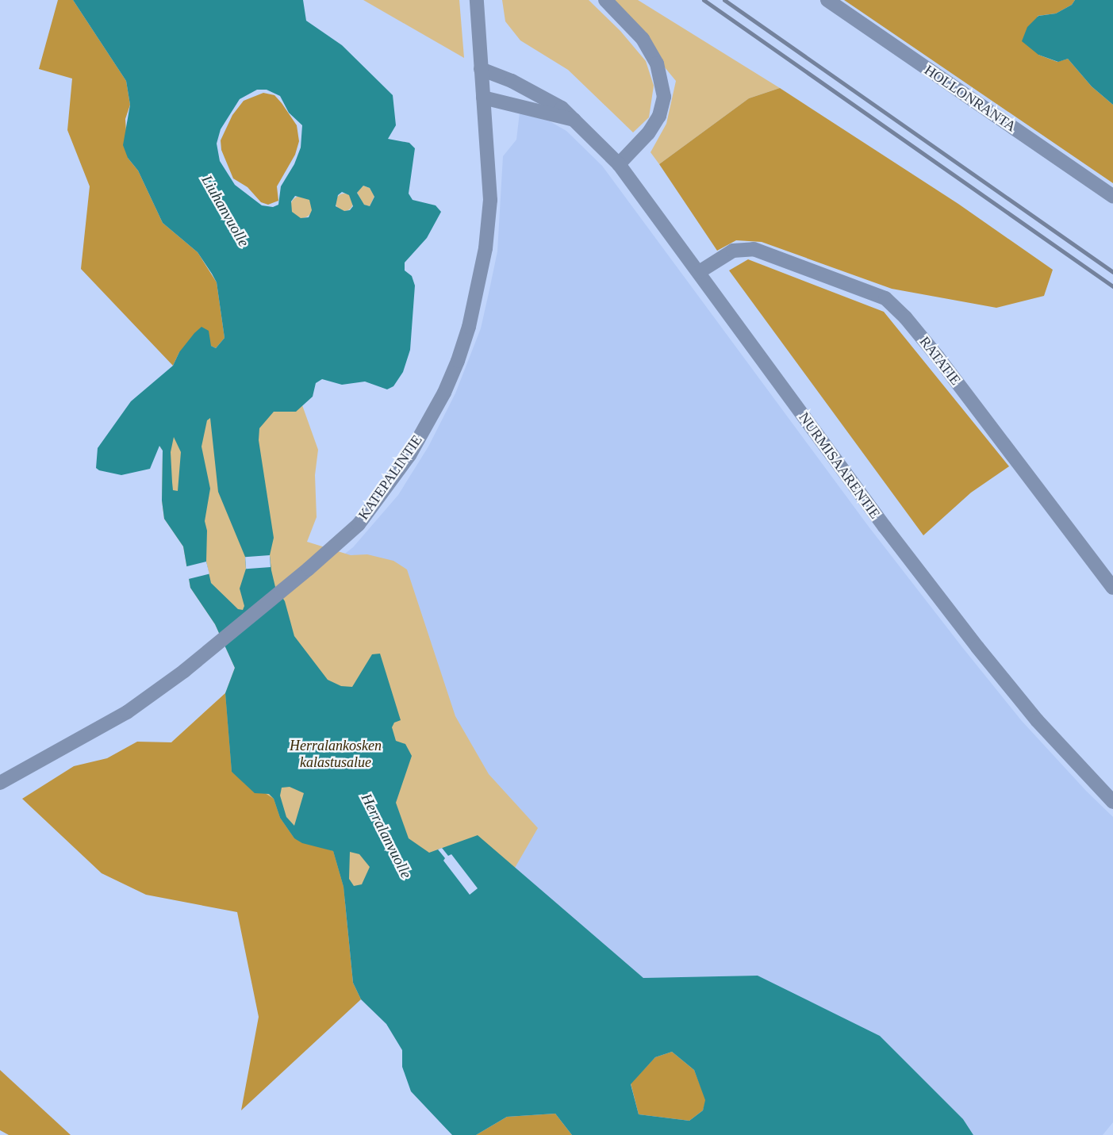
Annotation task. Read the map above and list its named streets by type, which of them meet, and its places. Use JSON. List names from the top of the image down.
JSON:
{
  "streets": {
    "street": [
      "HOLLONRANTA",
      "RATATIE",
      "NURMISAARENTIE",
      "KATEPALINTIE"
    ]
  },
  "crossings": [
    ["RATATIE", "NURMISAARENTIE"],
    ["NURMISAARENTIE", "KATEPALINTIE"]
  ],
  "water": ["Liuhanvuolle", "Herralanvuolle"],
  "parks": ["Herralankosken kalastusalue"]
}
